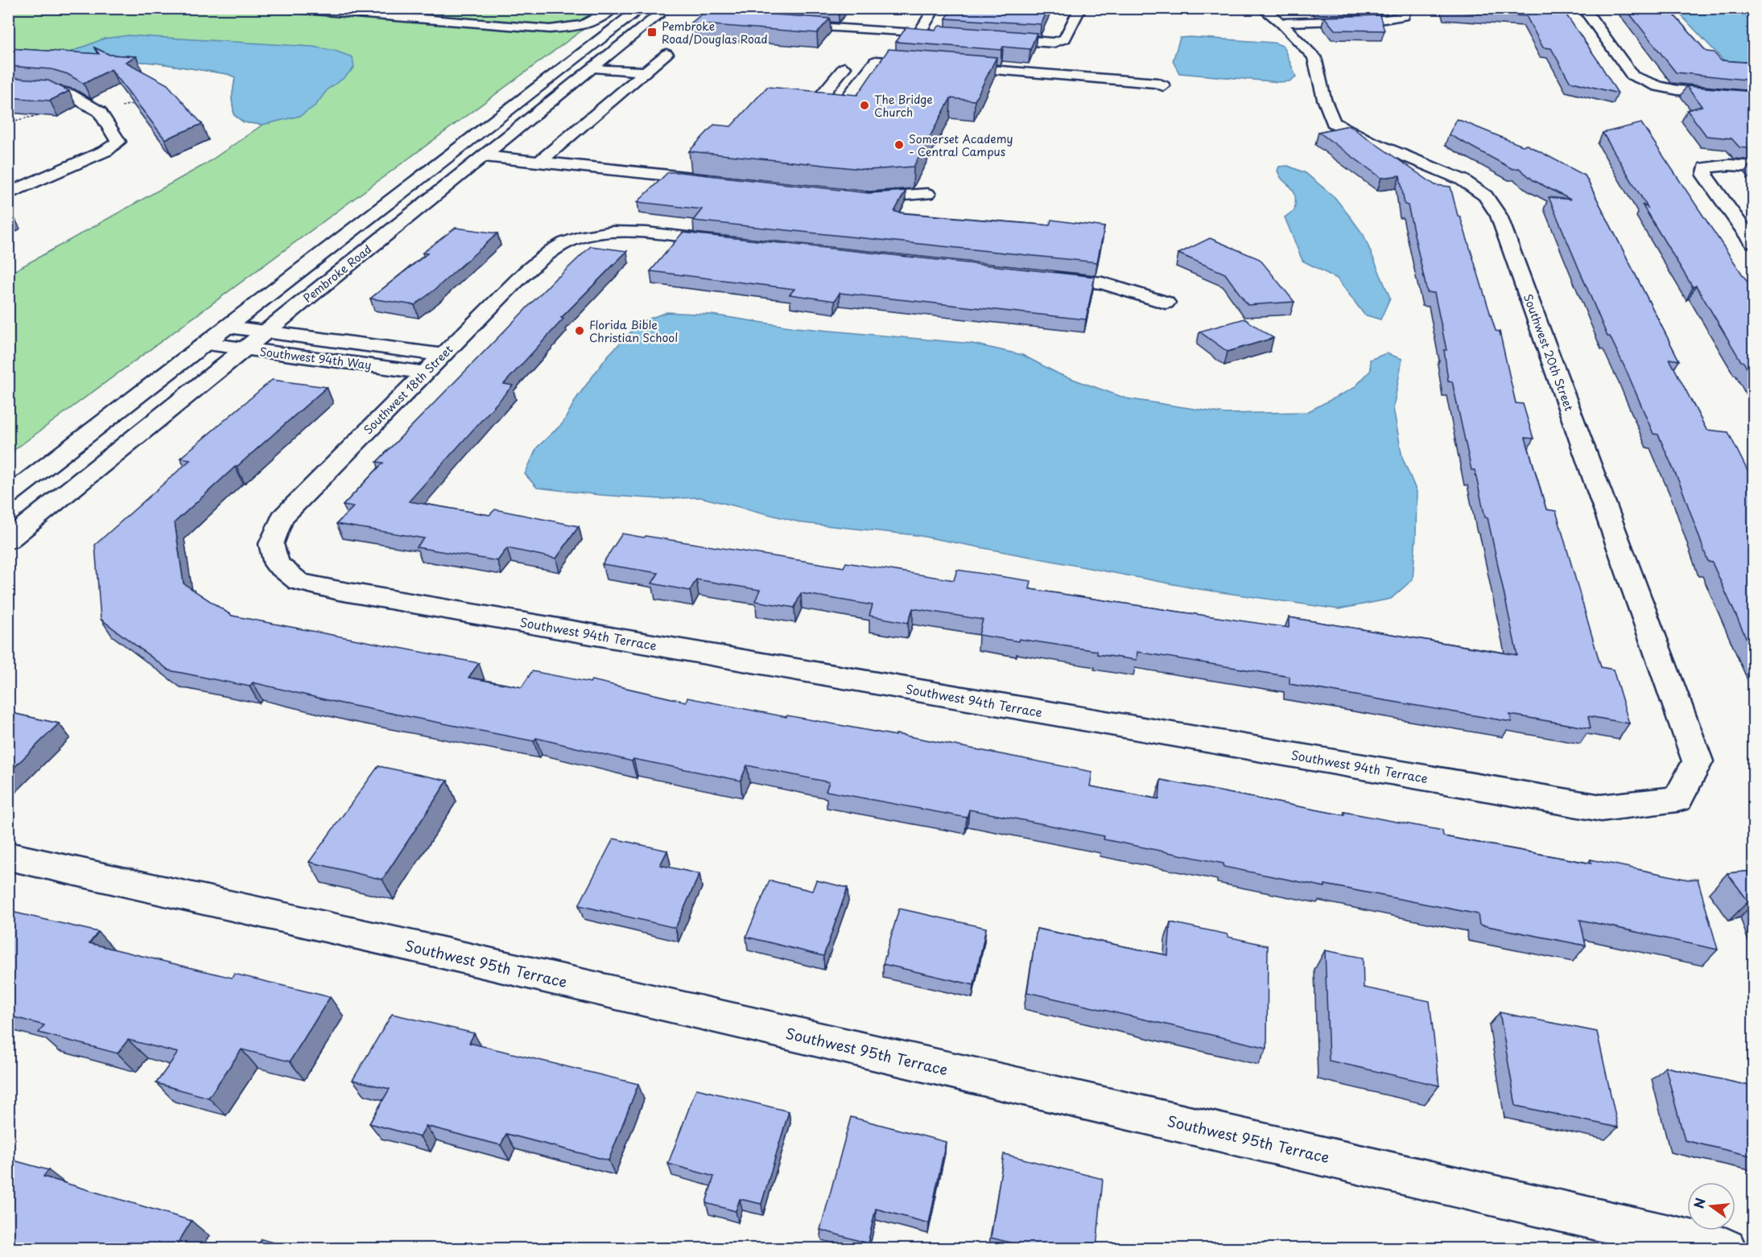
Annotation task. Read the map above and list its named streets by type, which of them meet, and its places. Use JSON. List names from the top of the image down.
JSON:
{
  "streets": {
    "street": [
      "Pembroke Road",
      "Southwest 20th Street",
      "Southwest 94th Way",
      "Southwest 18th Street",
      "Southwest 94th Terrace",
      "Southwest 95th Terrace"
    ]
  },
  "crossings": [
    ["Pembroke Road", "Southwest 94th Way"],
    ["Southwest 20th Street", "Southwest 94th Terrace"],
    ["Southwest 94th Way", "Southwest 18th Street"],
    ["Southwest 18th Street", "Southwest 94th Terrace"]
  ],
  "places": {
    "transit": ["Pembroke Road/Douglas Road"],
    "other": ["The Bridge Church", "Somerset Academy - Central Campus", "Florida Bible Christian School"]
  },
  "north": "left"
}
